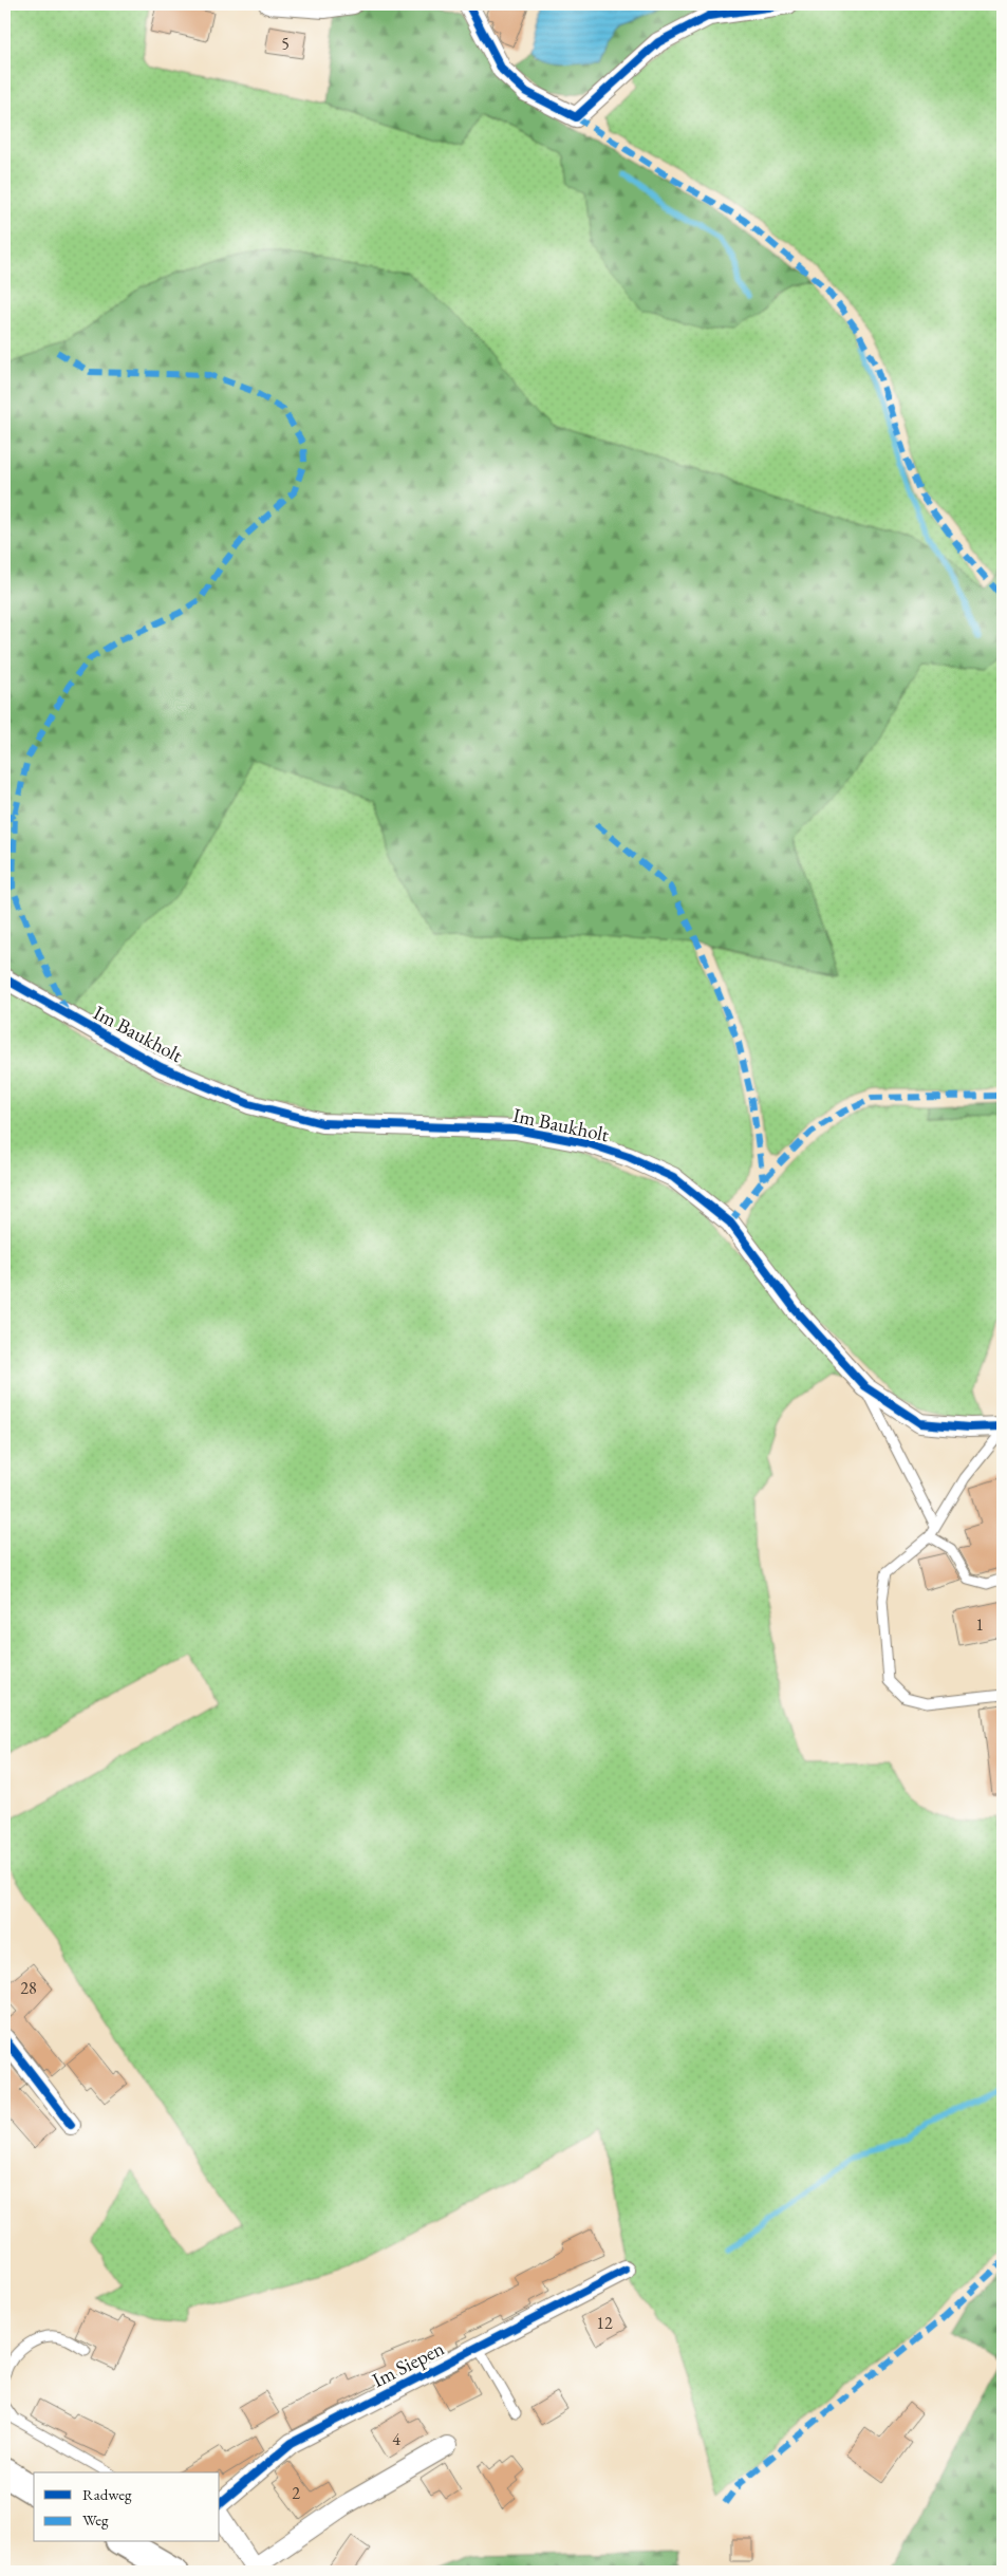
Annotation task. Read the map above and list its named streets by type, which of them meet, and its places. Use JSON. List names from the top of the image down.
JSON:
{
  "streets": {
    "street": ["Im Baukholt", "Im Siepen"]
  },
  "house_numbers": [
    "5",
    "1",
    "28",
    "12",
    "4",
    "2"
  ],
  "legend": ["Radweg", "Weg"]
}
